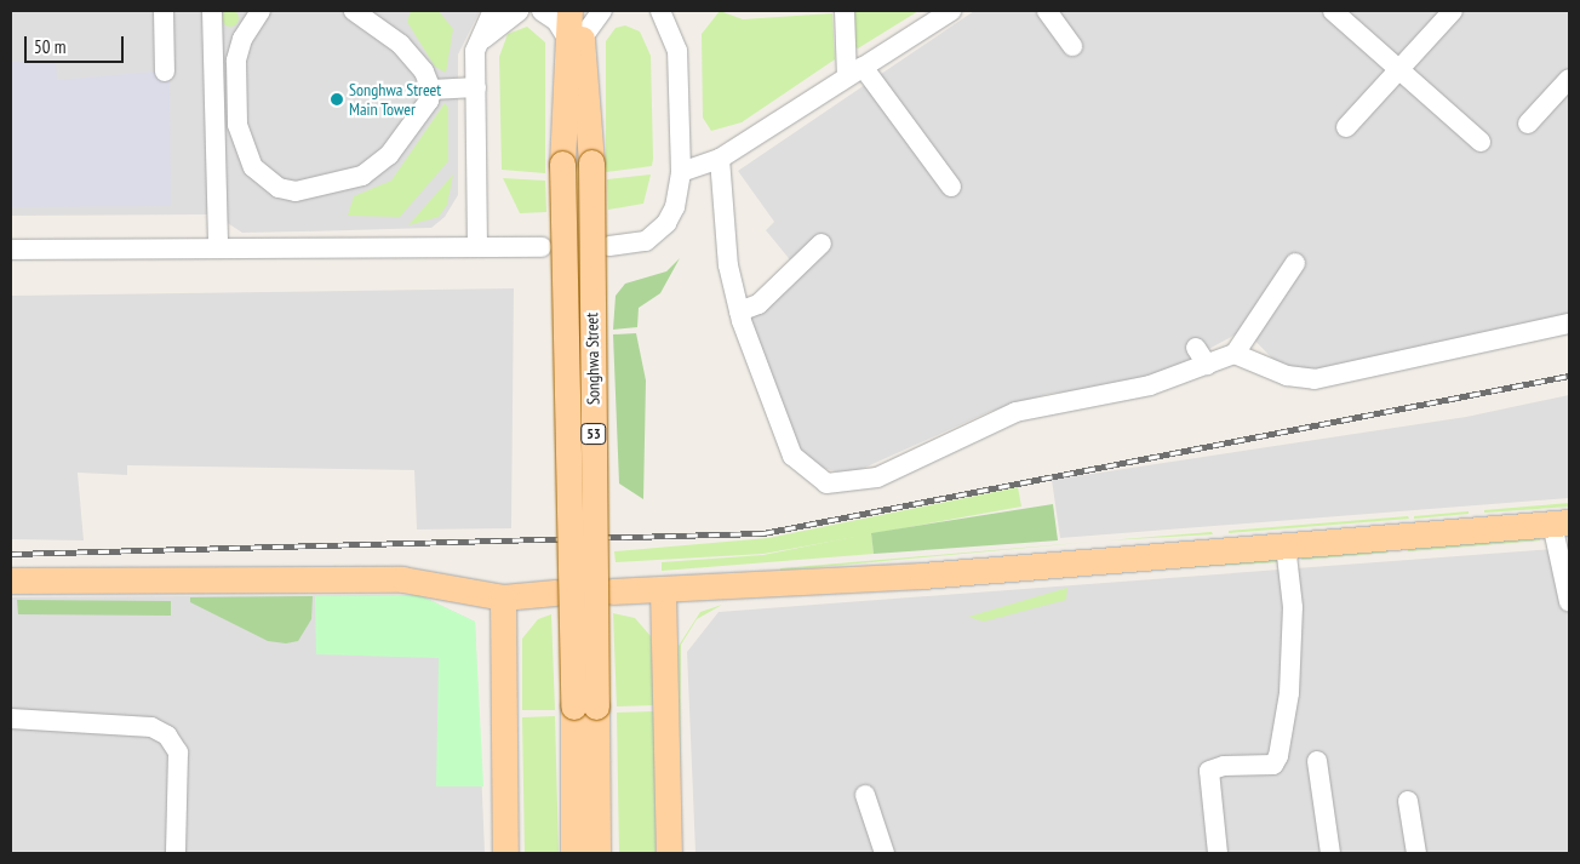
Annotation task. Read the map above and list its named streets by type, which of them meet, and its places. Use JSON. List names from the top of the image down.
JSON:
{
  "streets": {
    "main road": ["Songhwa Street", "53"]
  },
  "places": ["Songhwa Street Main Tower"],
  "scale_bar": "50 m"
}
